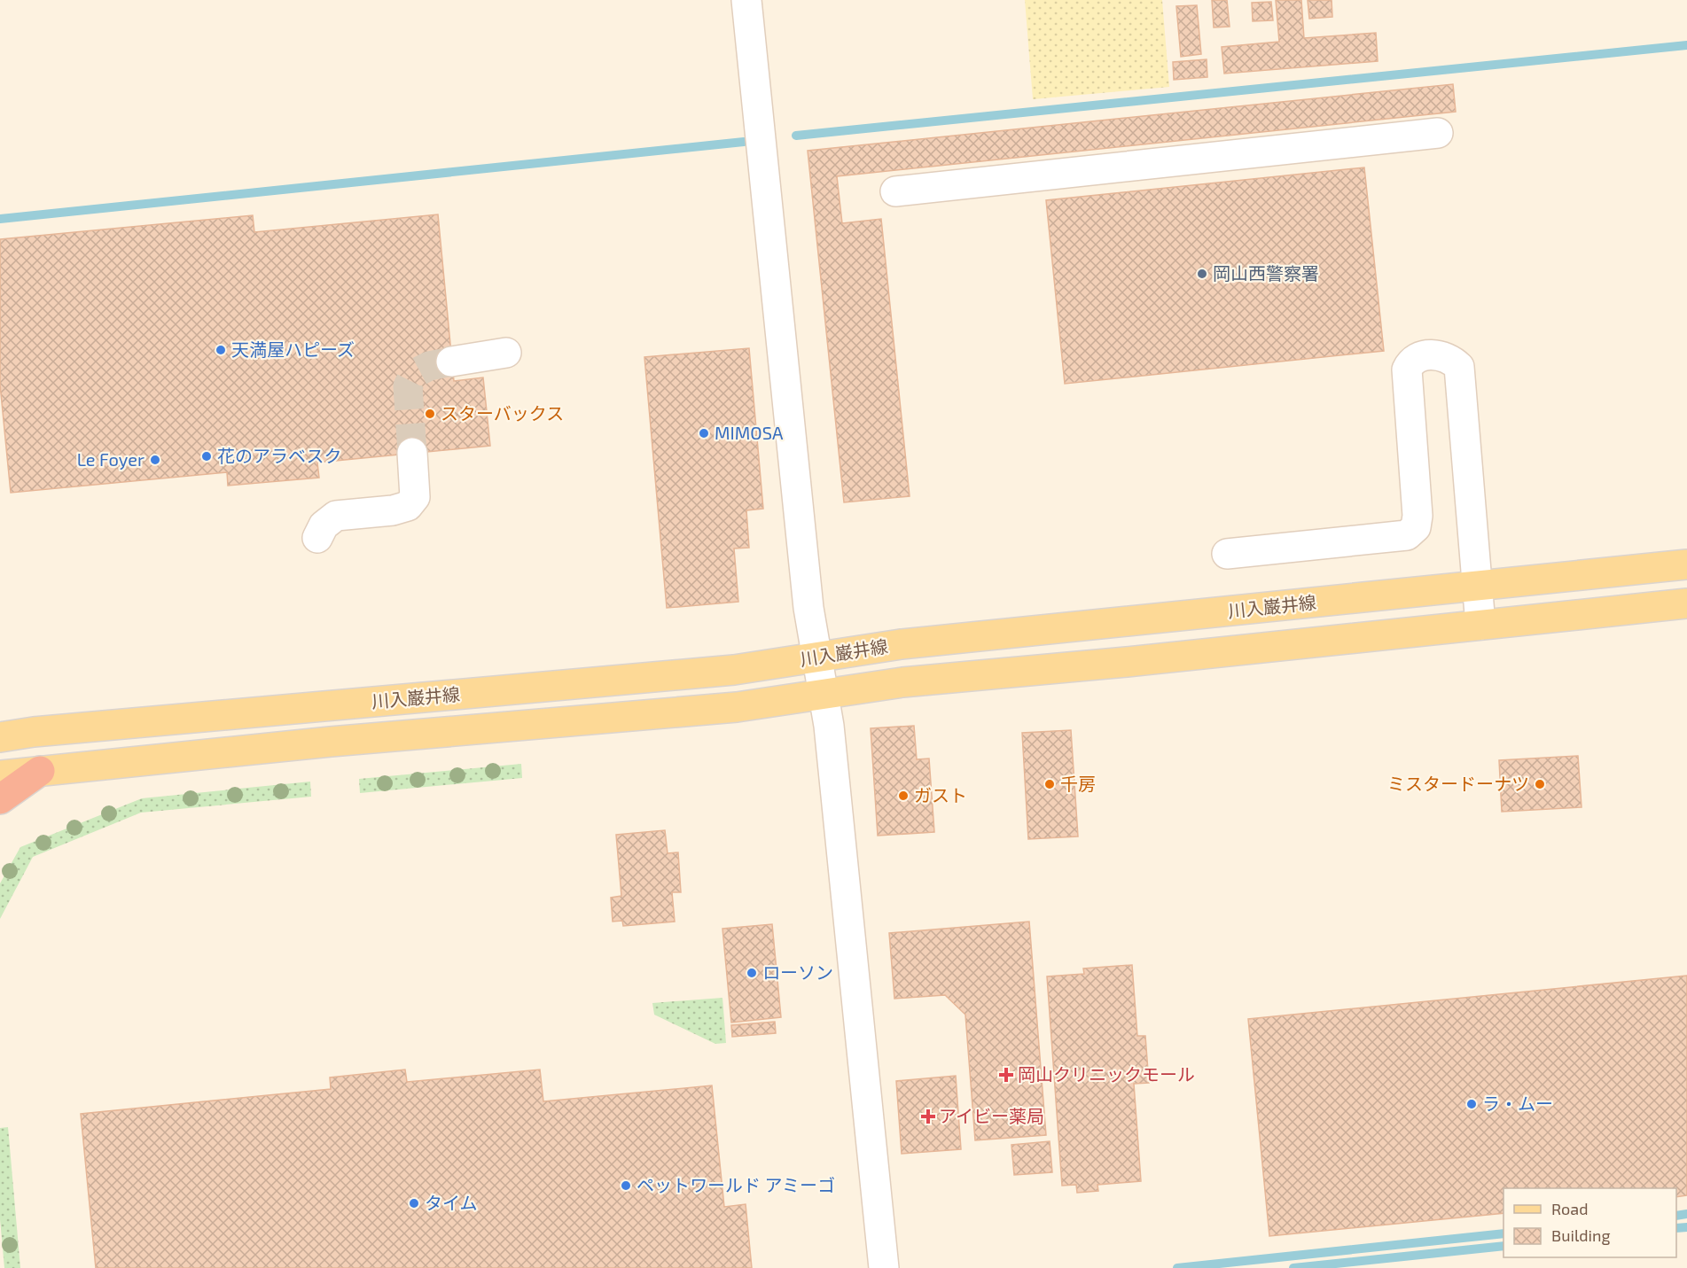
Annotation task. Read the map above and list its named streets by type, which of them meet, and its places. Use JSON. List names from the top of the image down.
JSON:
{
  "streets": {
    "main road": ["川入巌井線"]
  },
  "places": {
    "other": [
      "岡山西警察署",
      "天満屋ハピーズ",
      "スターバックス",
      "MIMOSA",
      "花のアラベスク",
      "Le Foyer",
      "千房",
      "ミスタードーナツ",
      "ガスト",
      "ローソン",
      "ラ・ムー",
      "ペットワールド アミーゴ",
      "タイム"
    ],
    "health": ["岡山クリニックモール", "アイビー薬局"]
  },
  "legend": ["Road", "Building"]
}
